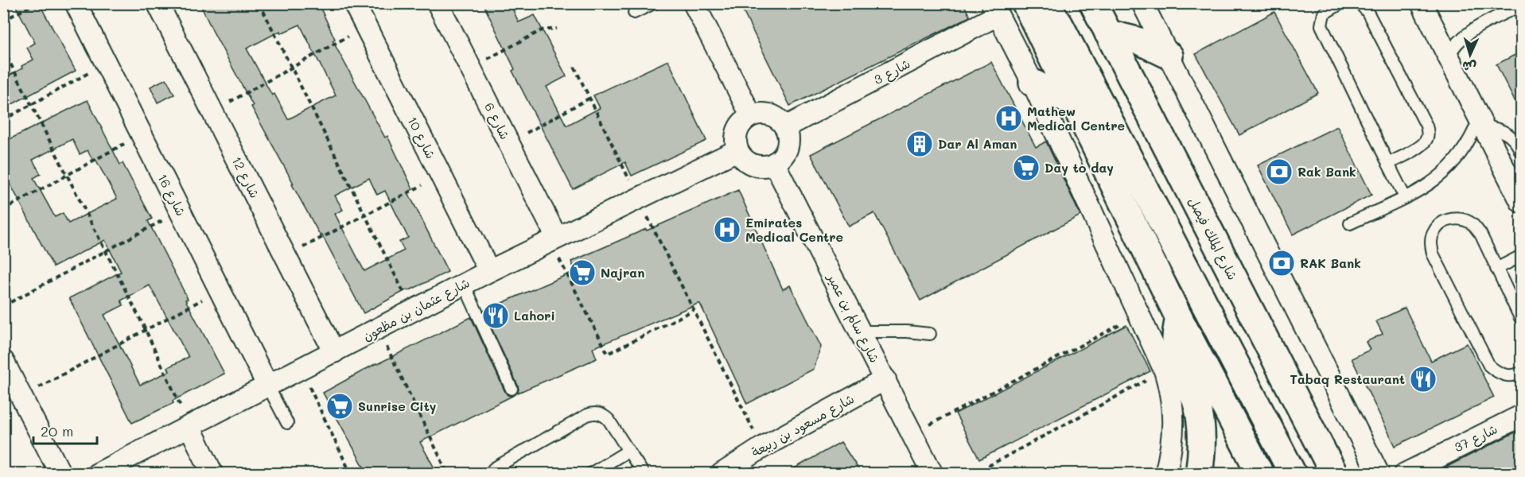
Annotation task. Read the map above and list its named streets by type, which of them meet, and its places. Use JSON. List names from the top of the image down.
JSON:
{
  "streets": {
    "main road": ["شارع الملك فيصل"],
    "street": [
      "شارع 3",
      "شارع 6",
      "شارع 10",
      "شارع 12",
      "شارع 16",
      "شارع عثمان بن مظعون",
      "شارع سالم بن عمير",
      "شارع مسعود بن ربيعة",
      "شارع 37"
    ]
  },
  "crossings": [
    ["شارع 3", "شارع عثمان بن مظعون"],
    ["شارع 3", "شارع سالم بن عمير"],
    ["شارع 6", "شارع عثمان بن مظعون"],
    ["شارع 10", "شارع عثمان بن مظعون"],
    ["شارع 12", "شارع عثمان بن مظعون"],
    ["شارع 16", "شارع عثمان بن مظعون"],
    ["شارع عثمان بن مظعون", "شارع سالم بن عمير"],
    ["شارع سالم بن عمير", "شارع مسعود بن ربيعة"]
  ],
  "places": {
    "hospital": ["Mathew Medical Centre", "Emirates Medical Centre"],
    "building": ["Dar Al Aman"],
    "supermarket": ["Day to day", "Najran", "Sunrise City"],
    "bank": ["Rak Bank", "RAK Bank"],
    "restaurant": ["Lahori", "Tabaq Restaurant"]
  },
  "scale_bar": "20 m",
  "north": "bottom"
}
